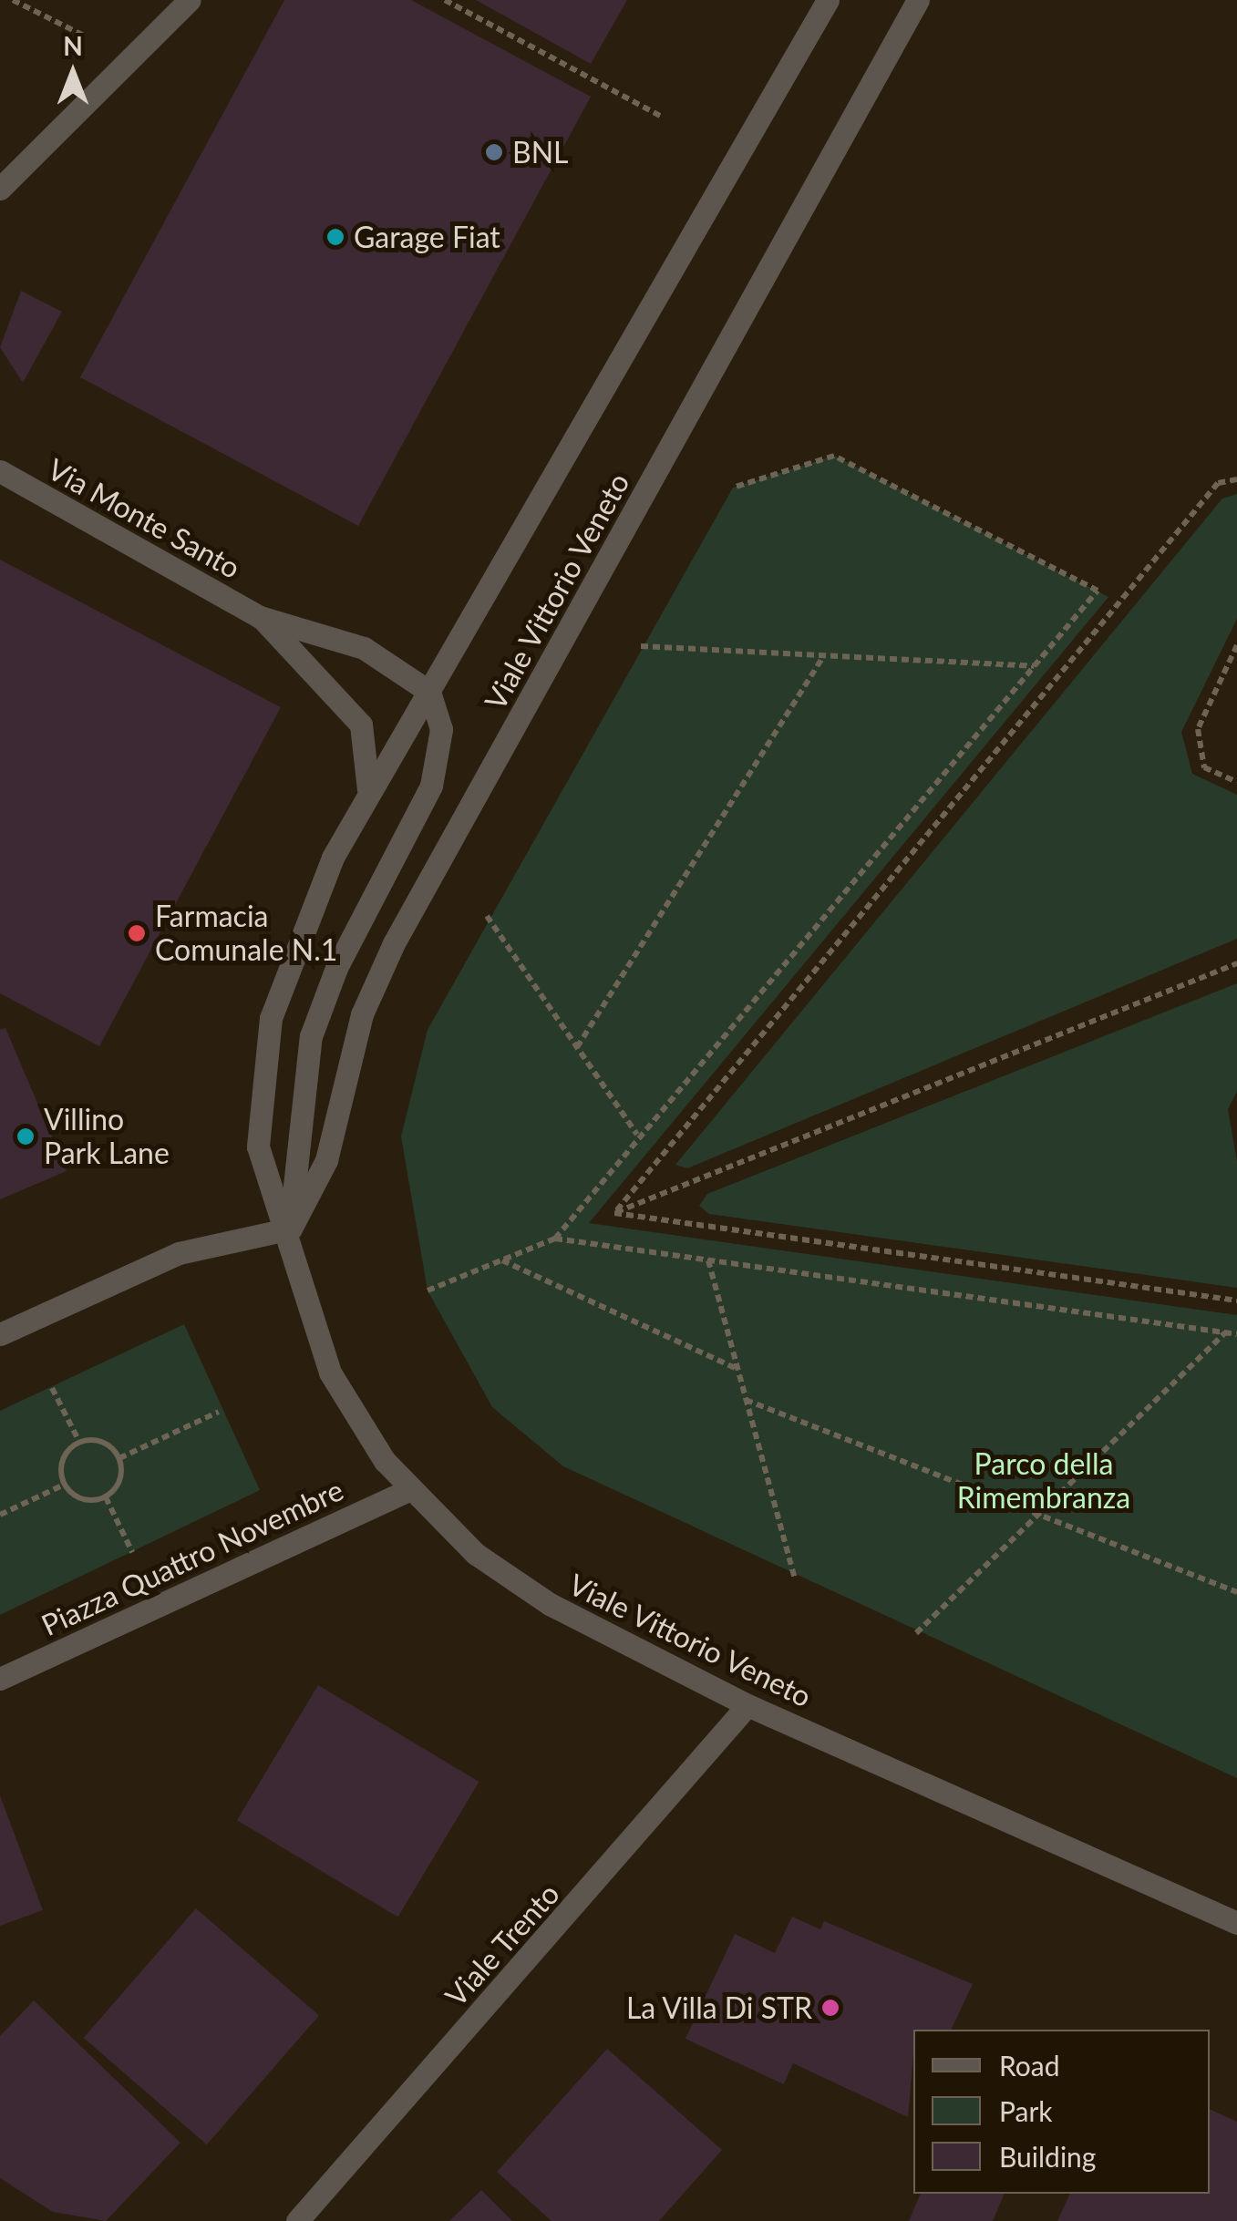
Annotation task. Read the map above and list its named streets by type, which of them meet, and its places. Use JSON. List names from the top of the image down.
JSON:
{
  "streets": {
    "street": [
      "Via Monte Santo",
      "Viale Vittorio Veneto",
      "Piazza Quattro Novembre",
      "Viale Trento"
    ]
  },
  "crossings": [
    ["Via Monte Santo", "Viale Vittorio Veneto"],
    ["Viale Vittorio Veneto", "Piazza Quattro Novembre"],
    ["Viale Vittorio Veneto", "Viale Trento"]
  ],
  "parks": ["Parco della Rimembranza"],
  "places": [
    "BNL",
    "Garage Fiat",
    "Farmacia Comunale N.1",
    "Villino Park Lane",
    "La Villa Di STR"
  ],
  "legend": ["Road", "Park", "Building"],
  "north": "top"
}
